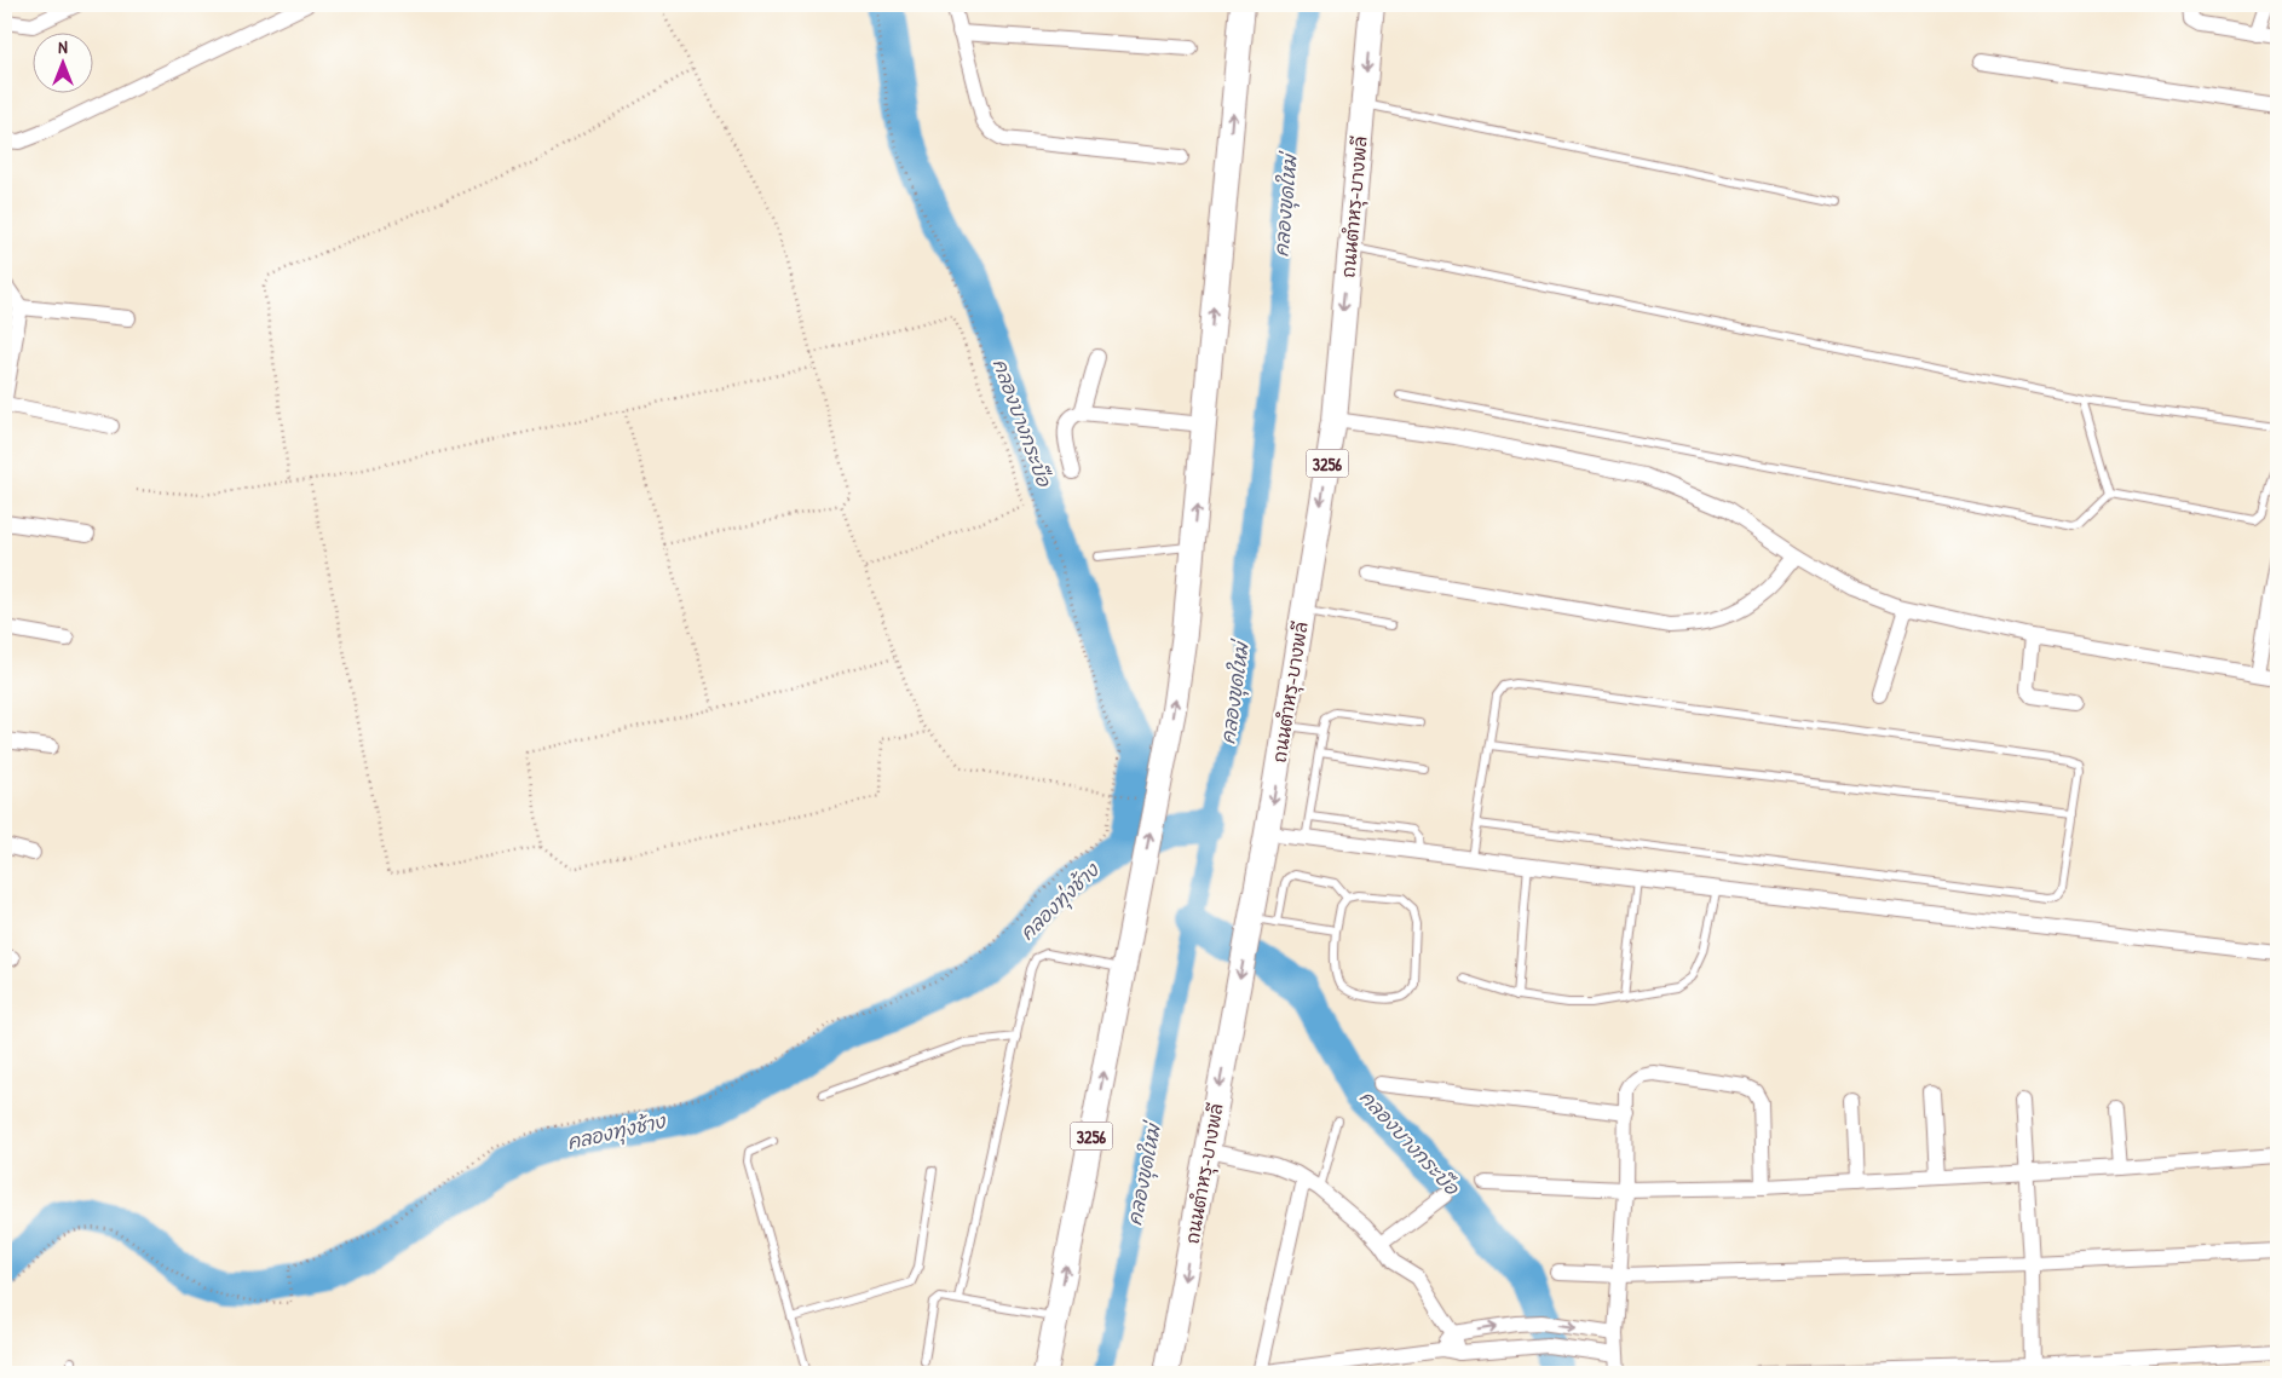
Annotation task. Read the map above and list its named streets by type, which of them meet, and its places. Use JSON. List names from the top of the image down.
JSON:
{
  "streets": {
    "main road": ["ถนนตำหรุ-บางพลี", "3256"]
  },
  "water": ["คลองขุดใหม่", "คลองบางกระบือ", "คลองทุ่งช้าง"],
  "north": "top"
}
